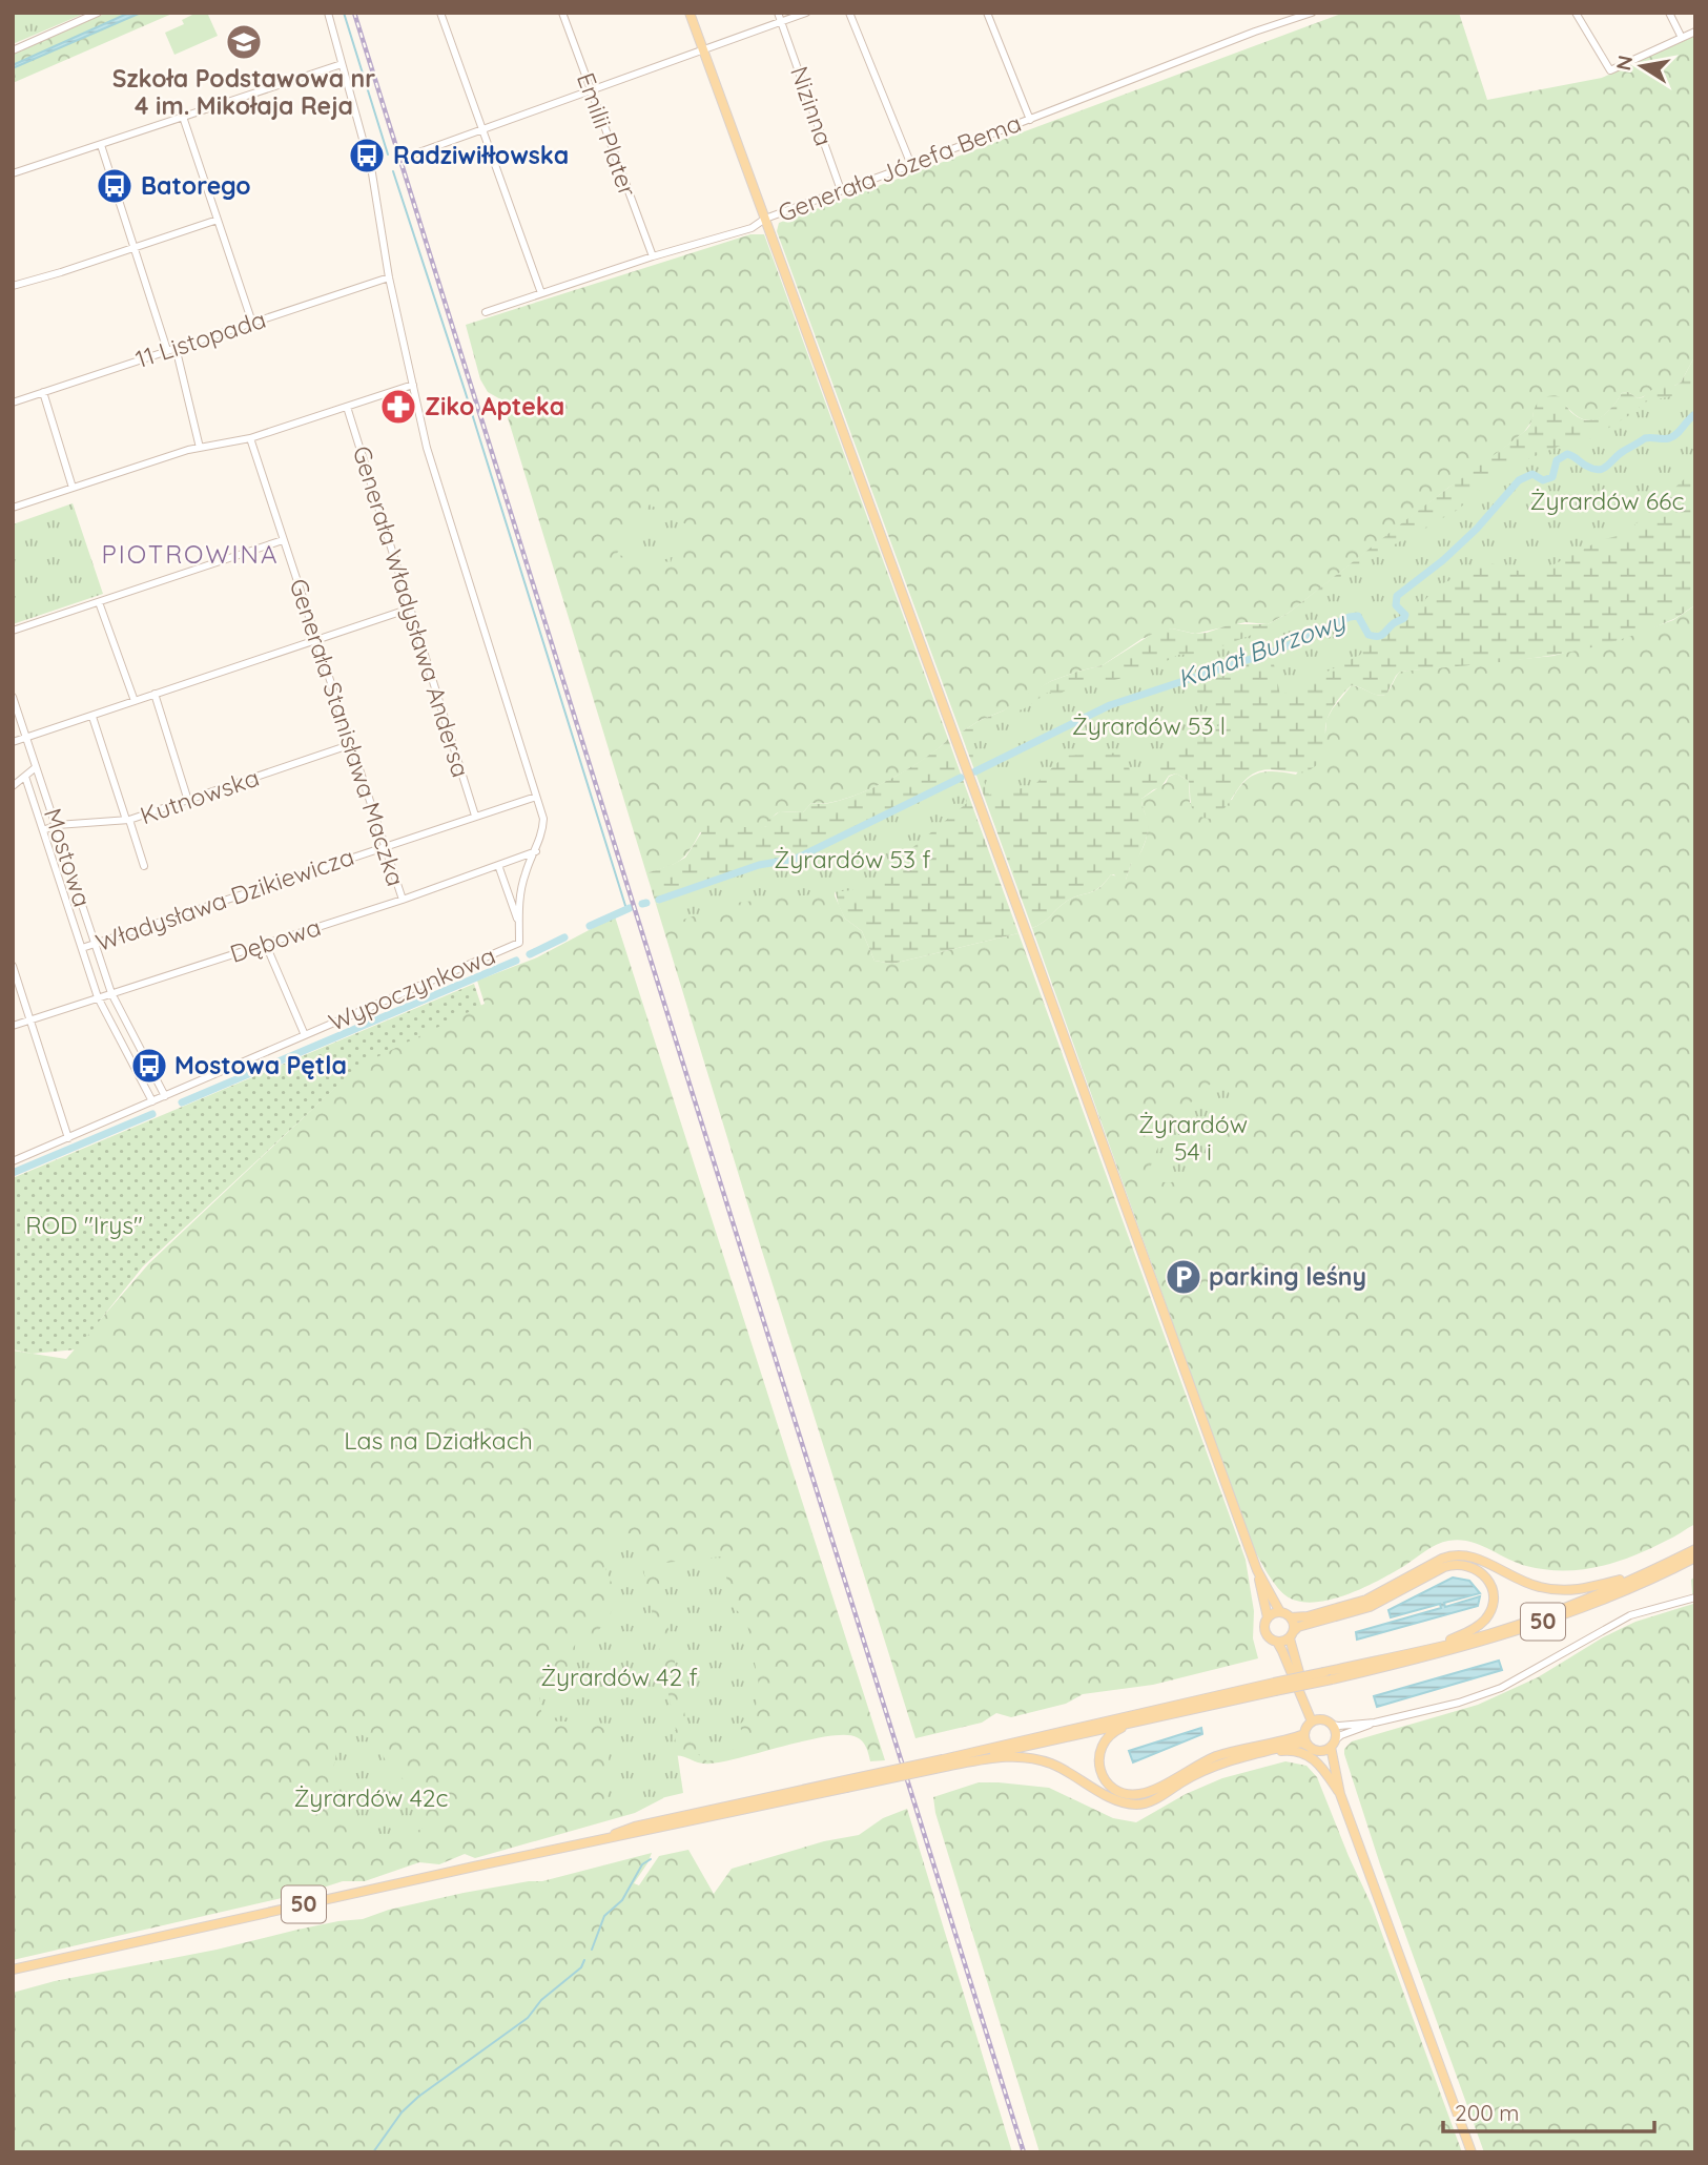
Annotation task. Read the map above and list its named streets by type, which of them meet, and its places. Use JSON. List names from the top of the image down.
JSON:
{
  "streets": {
    "main road": ["50"],
    "street": [
      "Nizinna",
      "Emilii Plater",
      "Generała Józefa Bema",
      "11 Listopada",
      "Generała Władysława Andersa",
      "Generała Stanisława Maczka",
      "Kutnowska",
      "Mostowa",
      "Władysława Dzikiewicza",
      "Dębowa",
      "Wypoczynkowa"
    ]
  },
  "crossings": [
    ["Nizinna", "Generała Józefa Bema"],
    ["Emilii Plater", "Generała Józefa Bema"],
    ["Generała Władysława Andersa", "Władysława Dzikiewicza"],
    ["Generała Stanisława Maczka", "Kutnowska"],
    ["Generała Stanisława Maczka", "Władysława Dzikiewicza"],
    ["Generała Stanisława Maczka", "Dębowa"],
    ["Kutnowska", "Mostowa"],
    ["Mostowa", "Władysława Dzikiewicza"],
    ["Mostowa", "Dębowa"],
    ["Mostowa", "Wypoczynkowa"],
    ["Dębowa", "Wypoczynkowa"]
  ],
  "districts": ["PIOTROWINA"],
  "water": ["Kanał Burzowy"],
  "parks": [
    "Żyrardów 66c",
    "Żyrardów 53 l",
    "Żyrardów 53 f",
    "Żyrardów 54 i",
    "ROD \"Irys\"",
    "Las na Działkach",
    "Żyrardów 42 f",
    "Żyrardów 42c"
  ],
  "places": {
    "school or university": ["Szkoła Podstawowa nr 4 im. Mikołaja Reja"],
    "bus stop": ["Radziwiłłowska", "Batorego", "Mostowa Pętla"],
    "pharmacy": ["Ziko Apteka"],
    "parking": ["parking leśny"]
  },
  "scale_bar": "200 m",
  "north": "left"
}
